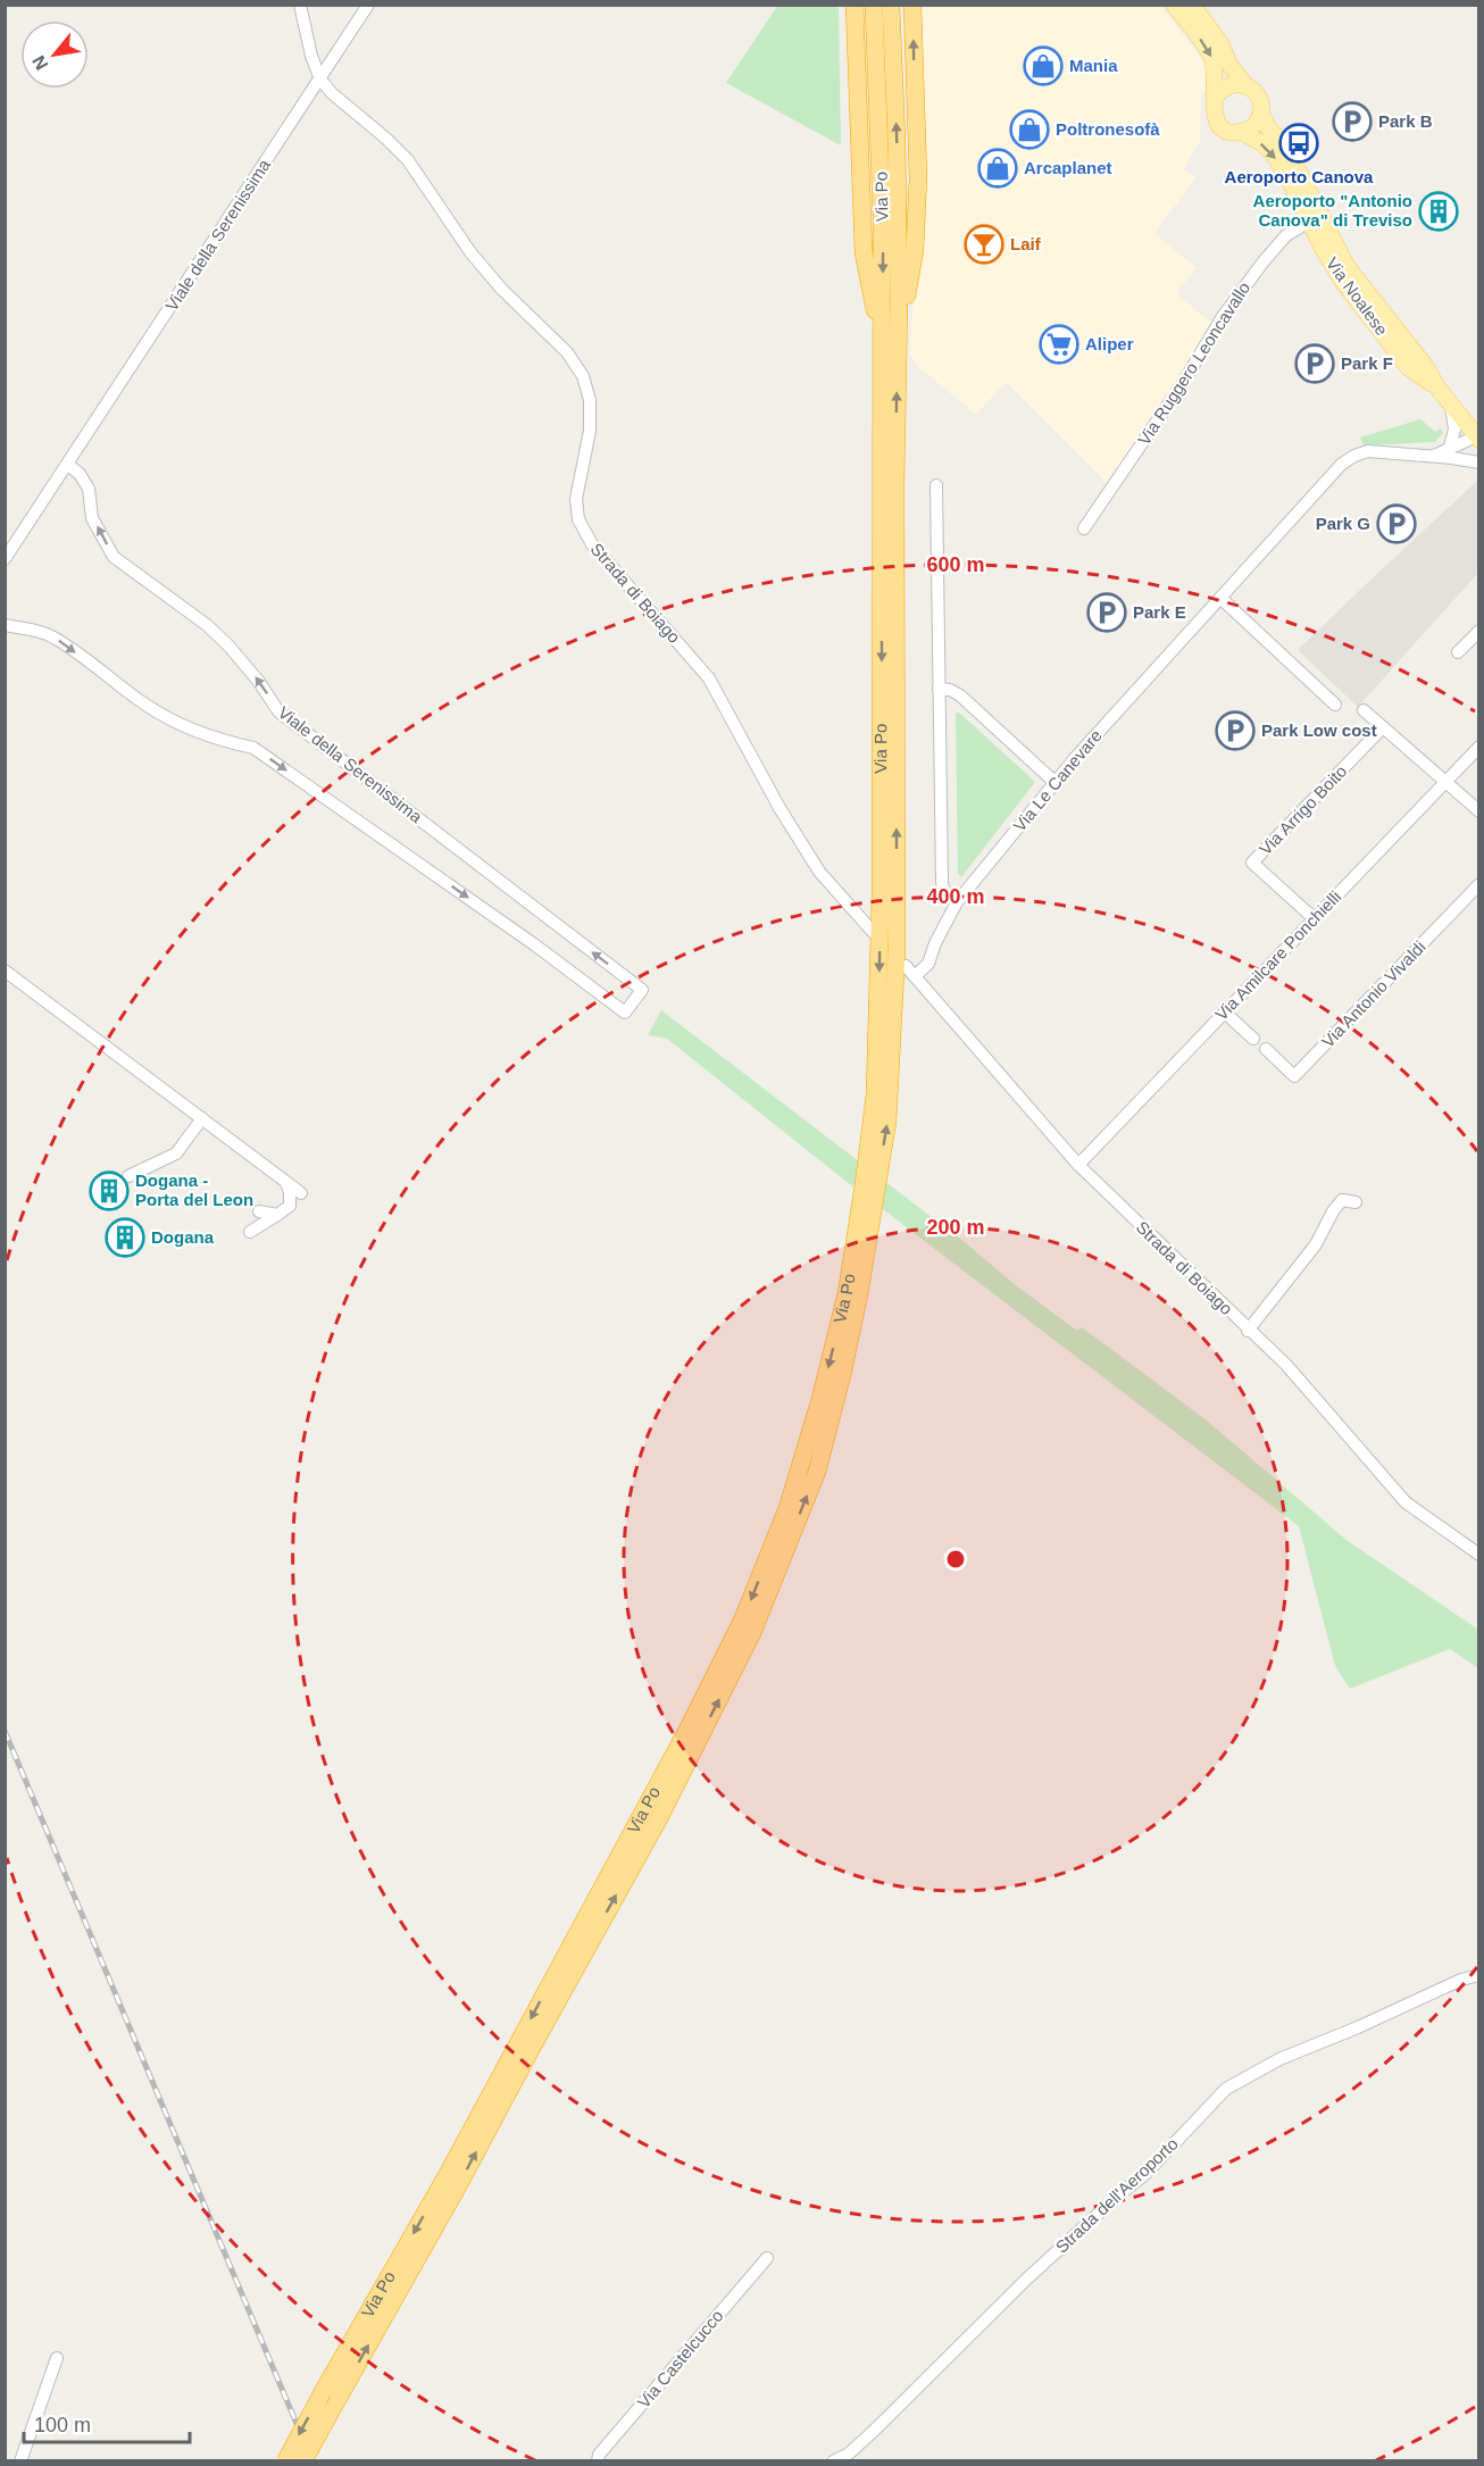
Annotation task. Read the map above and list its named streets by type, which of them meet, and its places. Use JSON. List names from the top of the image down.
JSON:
{
  "streets": {
    "highway": ["Via Po"],
    "main road": ["Via Noalese"],
    "street": [
      "Viale della Serenissima",
      "Via Ruggero Leoncavallo",
      "Strada di Boiago",
      "Via Le Canevare",
      "Via Arrigo Boito",
      "Via Amilcare Ponchielli",
      "Via Antonio Vivaldi",
      "Strada dell'Aeroporto",
      "Via Castelcucco"
    ]
  },
  "crossings": [
    ["Viale della Serenissima", "Strada di Boiago"],
    ["Via Noalese", "Via Ruggero Leoncavallo"],
    ["Strada di Boiago", "Via Le Canevare"],
    ["Strada di Boiago", "Via Amilcare Ponchielli"],
    ["Via Arrigo Boito", "Via Amilcare Ponchielli"]
  ],
  "places": {
    "shop": ["Mania", "Poltronesofà", "Arcaplanet"],
    "parking": [
      "Park B",
      "Park F",
      "Park G",
      "Park E",
      "Park Low cost"
    ],
    "bus stop": ["Aeroporto Canova"],
    "building": ["Aeroporto \"Antonio Canova\" di Treviso", "Dogana - Porta del Leon", "Dogana"],
    "bar": ["Laif"],
    "supermarket": ["Aliper"]
  },
  "scale_bar": "100 m",
  "north": "bottom left",
  "rings": ["600 m", "400 m", "200 m"]
}
